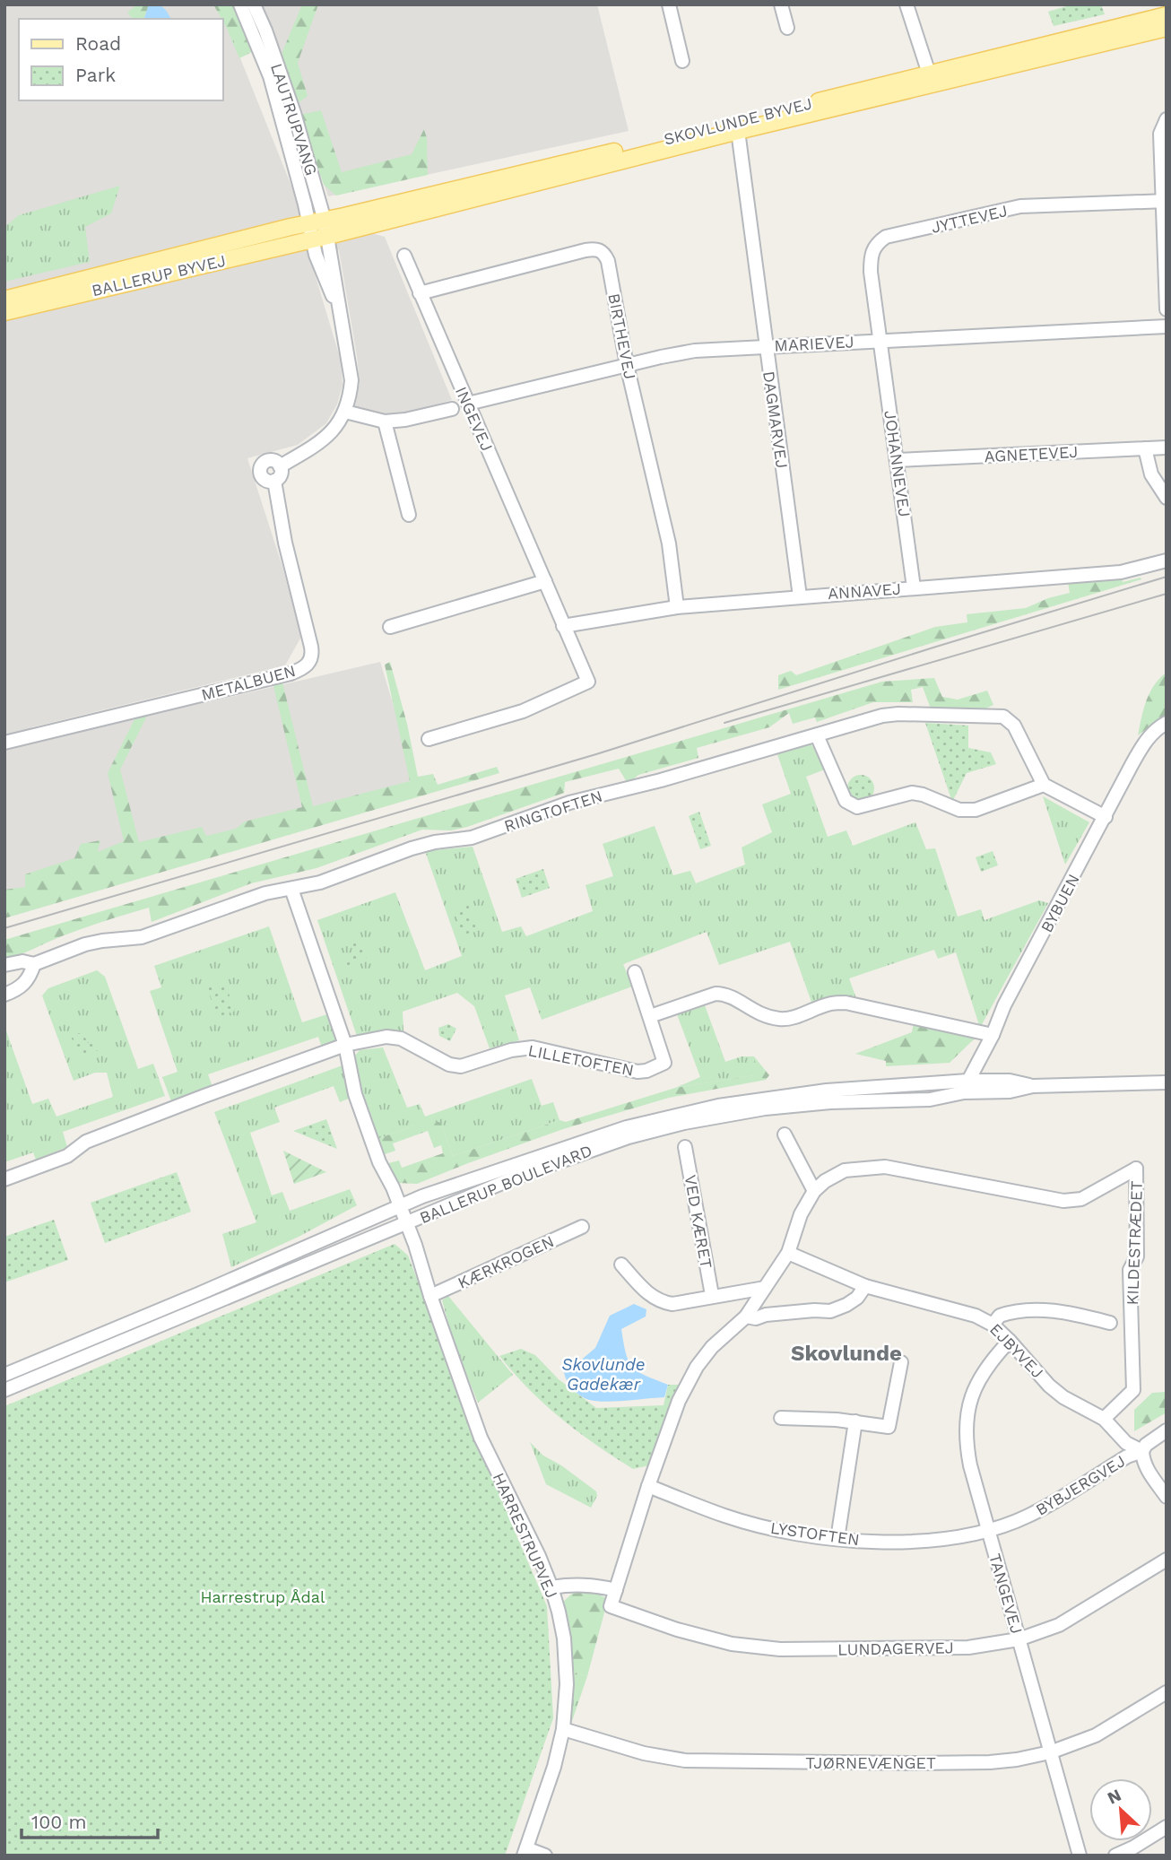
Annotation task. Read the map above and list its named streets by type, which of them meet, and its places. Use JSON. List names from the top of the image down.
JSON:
{
  "streets": {
    "main road": ["SKOVLUNDE BYVEJ", "BALLERUP BYVEJ"],
    "street": [
      "LAUTRUPVANG",
      "JYTTEVEJ",
      "BIRTHEVEJ",
      "MARIEVEJ",
      "INGEVEJ",
      "DAGMARVEJ",
      "AGNETEVEJ",
      "JOHANNEVEJ",
      "ANNAVEJ",
      "METALBUEN",
      "RINGTOFTEN",
      "BYBUEN",
      "LILLETOFTEN",
      "BALLERUP BOULEVARD",
      "VED KÆRET",
      "KILDESTRÆDET",
      "KÆRKROGEN",
      "EJBYVEJ",
      "BYBJERGVEJ",
      "LYSTOFTEN",
      "HARRESTRUPVEJ",
      "TANGEVEJ",
      "LUNDAGERVEJ",
      "TJØRNEVÆNGET"
    ]
  },
  "crossings": [
    ["LAUTRUPVANG", "SKOVLUNDE BYVEJ"],
    ["LAUTRUPVANG", "BALLERUP BYVEJ"],
    ["SKOVLUNDE BYVEJ", "BALLERUP BYVEJ"],
    ["SKOVLUNDE BYVEJ", "DAGMARVEJ"],
    ["JYTTEVEJ", "MARIEVEJ"],
    ["JYTTEVEJ", "JOHANNEVEJ"],
    ["BIRTHEVEJ", "MARIEVEJ"],
    ["BIRTHEVEJ", "INGEVEJ"],
    ["BIRTHEVEJ", "ANNAVEJ"],
    ["MARIEVEJ", "INGEVEJ"],
    ["MARIEVEJ", "DAGMARVEJ"],
    ["MARIEVEJ", "JOHANNEVEJ"],
    ["INGEVEJ", "ANNAVEJ"],
    ["DAGMARVEJ", "ANNAVEJ"],
    ["AGNETEVEJ", "JOHANNEVEJ"],
    ["JOHANNEVEJ", "ANNAVEJ"],
    ["BYBUEN", "BALLERUP BOULEVARD"],
    ["BALLERUP BOULEVARD", "HARRESTRUPVEJ"],
    ["KILDESTRÆDET", "EJBYVEJ"],
    ["KÆRKROGEN", "HARRESTRUPVEJ"],
    ["EJBYVEJ", "BYBJERGVEJ"],
    ["EJBYVEJ", "TANGEVEJ"],
    ["BYBJERGVEJ", "LYSTOFTEN"],
    ["BYBJERGVEJ", "TANGEVEJ"],
    ["LYSTOFTEN", "TANGEVEJ"],
    ["HARRESTRUPVEJ", "TJØRNEVÆNGET"],
    ["TANGEVEJ", "LUNDAGERVEJ"],
    ["TANGEVEJ", "TJØRNEVÆNGET"]
  ],
  "districts": ["Skovlunde"],
  "water": ["Skovlunde Gadekær"],
  "parks": ["Harrestrup Ådal"],
  "legend": ["Road", "Park"],
  "scale_bar": "100 m",
  "north": "top left"
}
